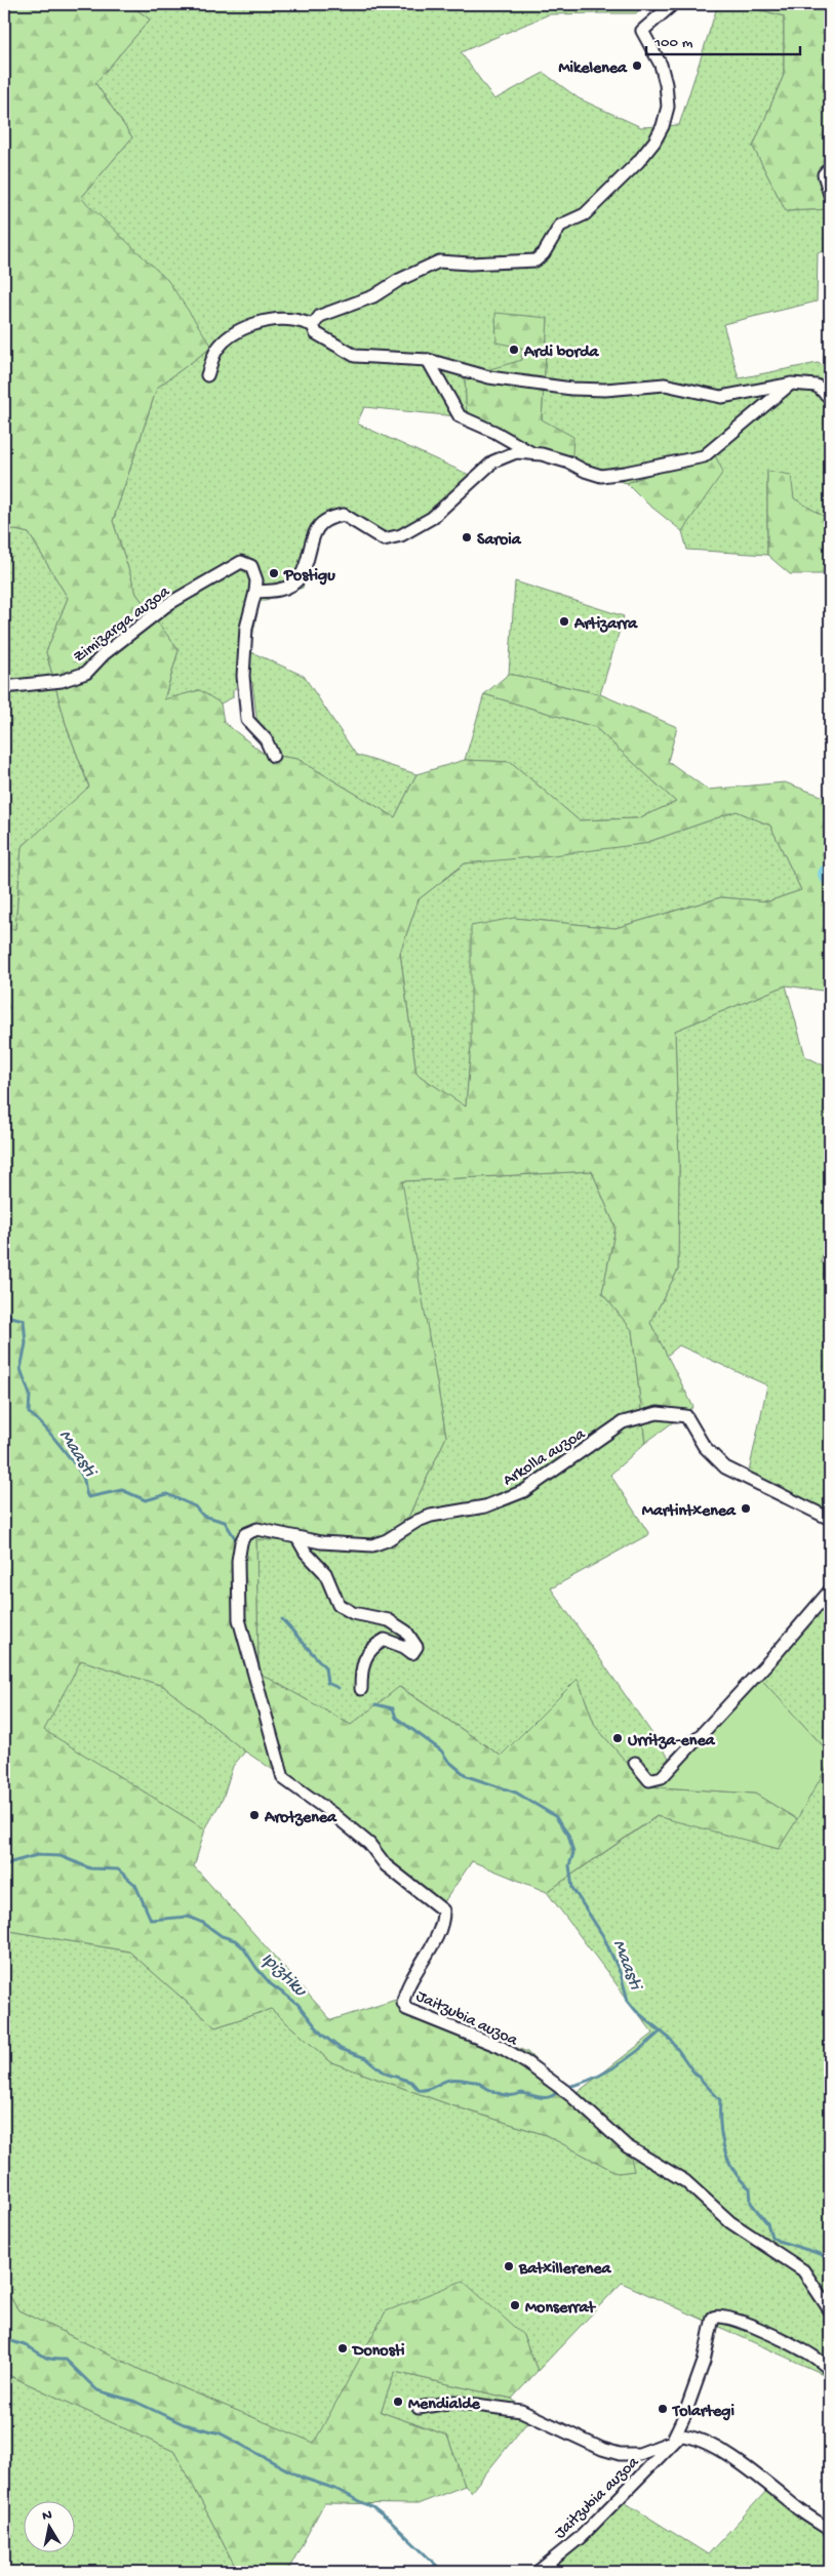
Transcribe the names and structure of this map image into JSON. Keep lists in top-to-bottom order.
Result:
{
  "streets": {
    "street": ["Zimizarga auzoa", "Arkolla auzoa", "Jaitzubia auzoa"]
  },
  "crossings": [
    ["Arkolla auzoa", "Jaitzubia auzoa"]
  ],
  "water": ["Maasti", "Ipiztiku"],
  "places": [
    "Mikelenea",
    "Ardi borda",
    "Saroia",
    "Postigu",
    "Artizarra",
    "Martintxenea",
    "Urritza-enea",
    "Arotzenea",
    "Batxillerenea",
    "Monserrat",
    "Donosti",
    "Mendialde",
    "Tolartegi"
  ],
  "scale_bar": "100 m",
  "north": "top"
}
